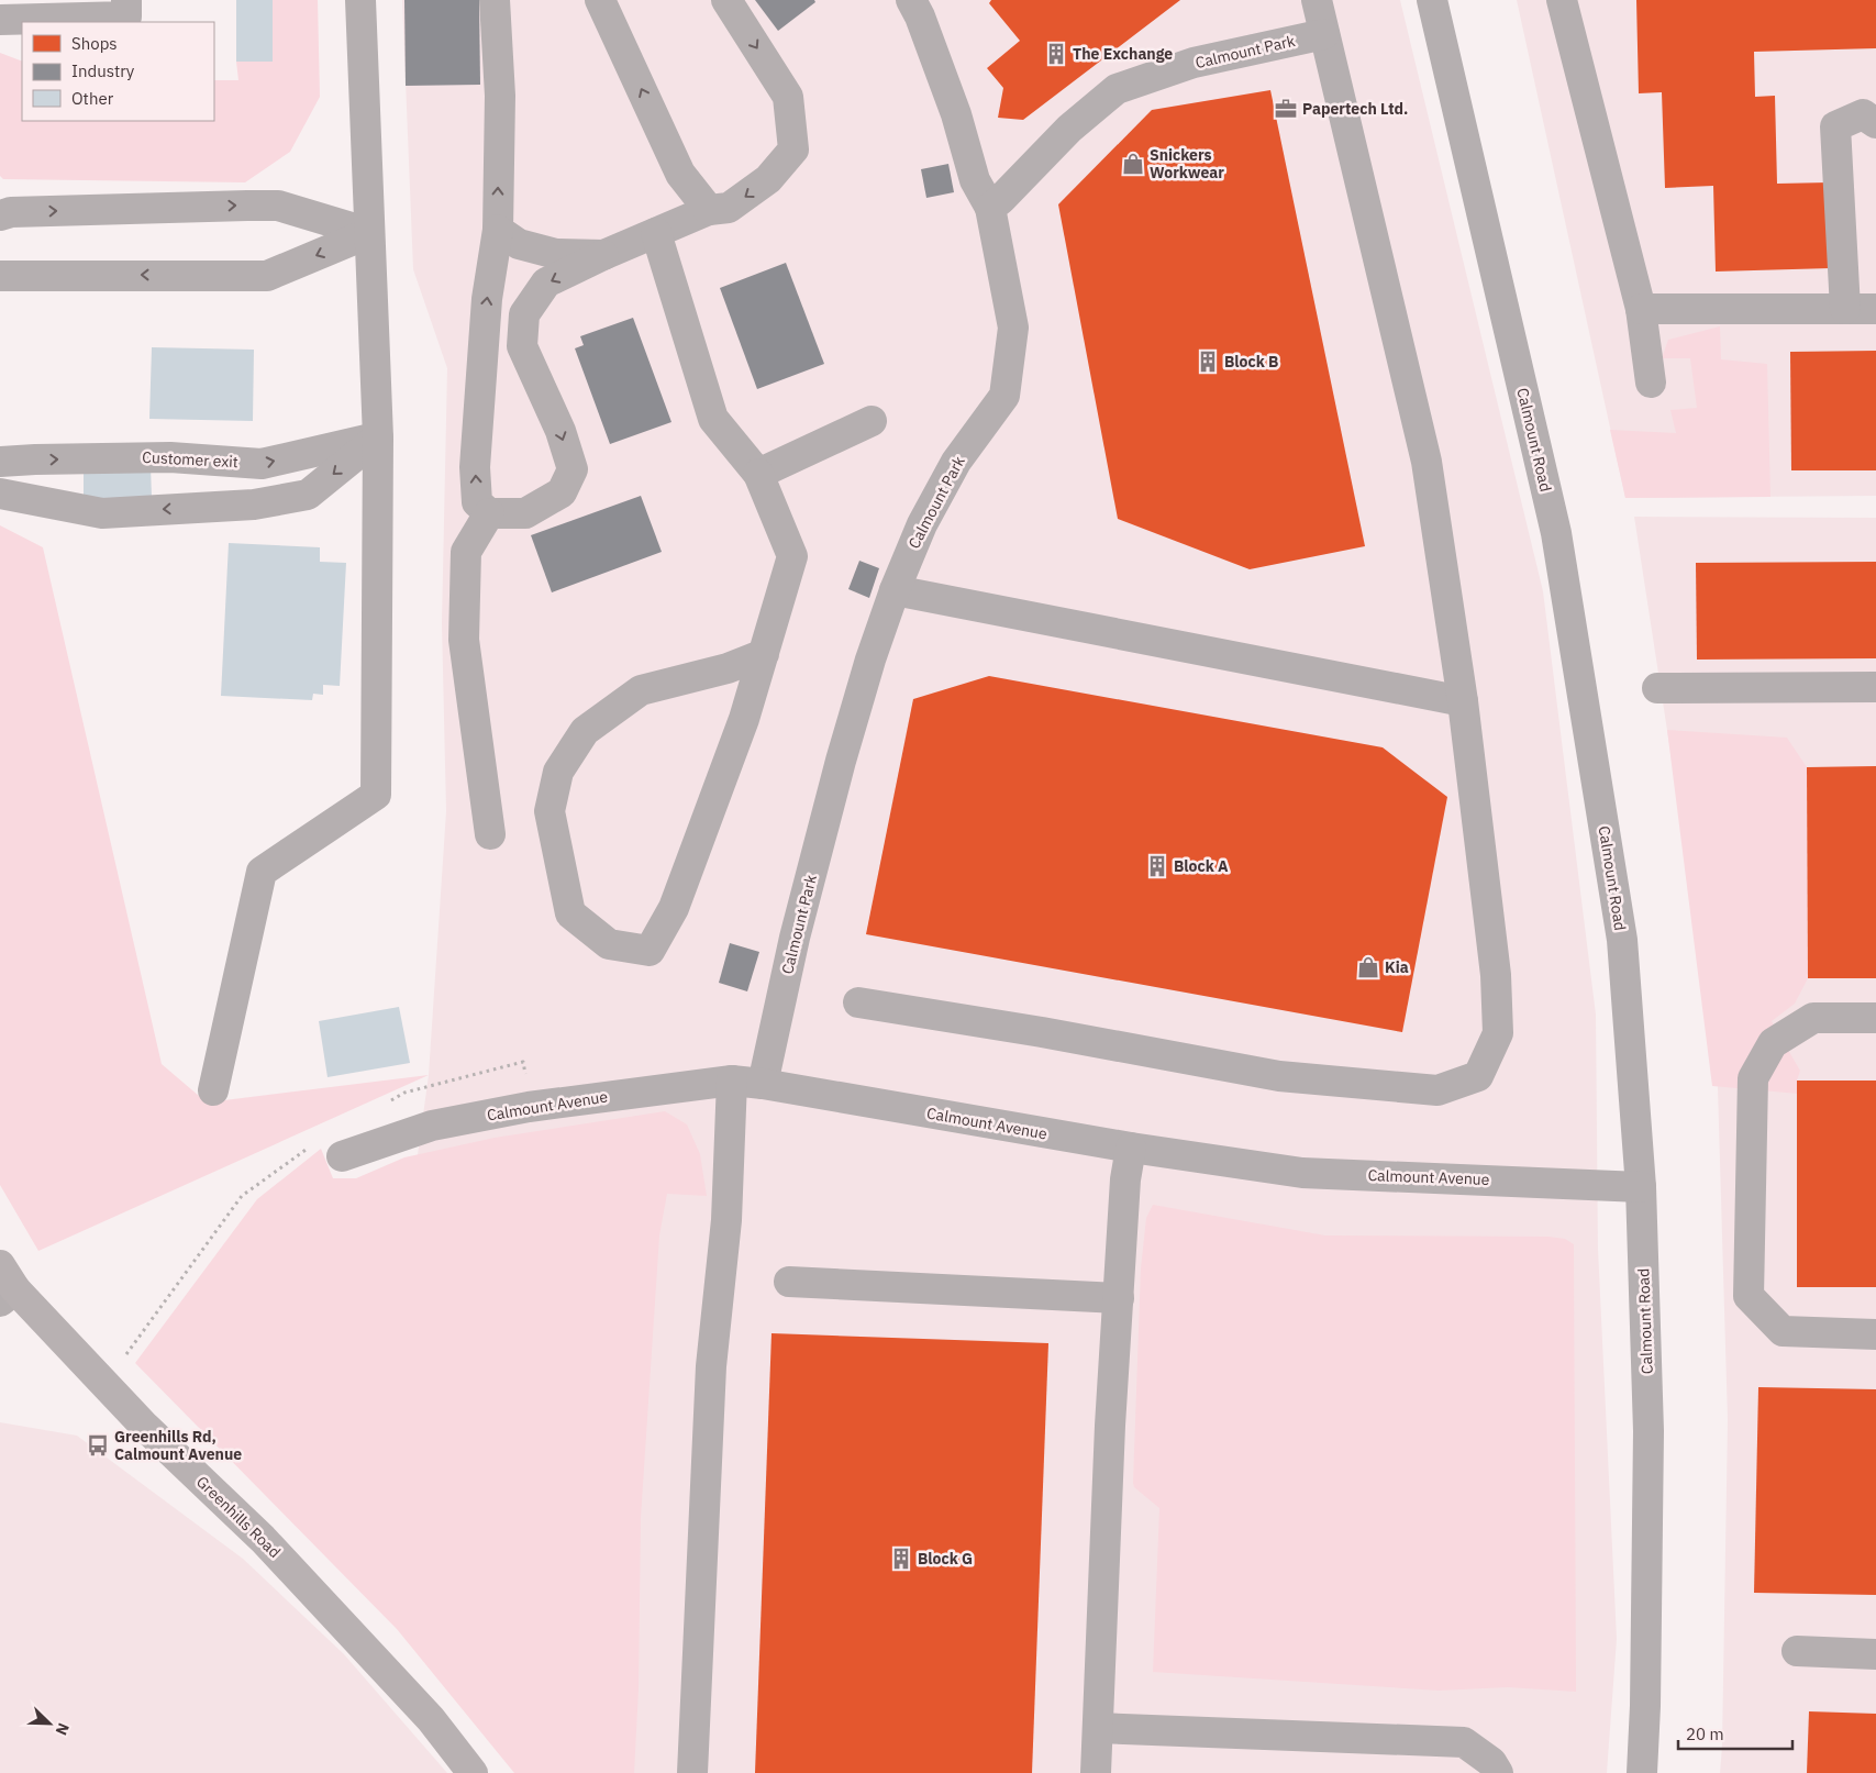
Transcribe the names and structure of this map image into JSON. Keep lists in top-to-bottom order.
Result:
{
  "streets": {
    "main road": ["Greenhills Road"],
    "street": [
      "Calmount Park",
      "Calmount Road",
      "Customer exit",
      "Calmount Avenue"
    ]
  },
  "crossings": [
    ["Calmount Park", "Calmount Avenue"],
    ["Calmount Road", "Calmount Avenue"]
  ],
  "places": {
    "building": [
      "The Exchange",
      "Block B",
      "Block A",
      "Block G"
    ],
    "office": ["Papertech Ltd."],
    "shop": ["Snickers Workwear", "Kia"],
    "bus stop": ["Greenhills Rd, Calmount Avenue"]
  },
  "legend": ["Shops", "Industry", "Other"],
  "scale_bar": "20 m",
  "north": "bottom right"
}
